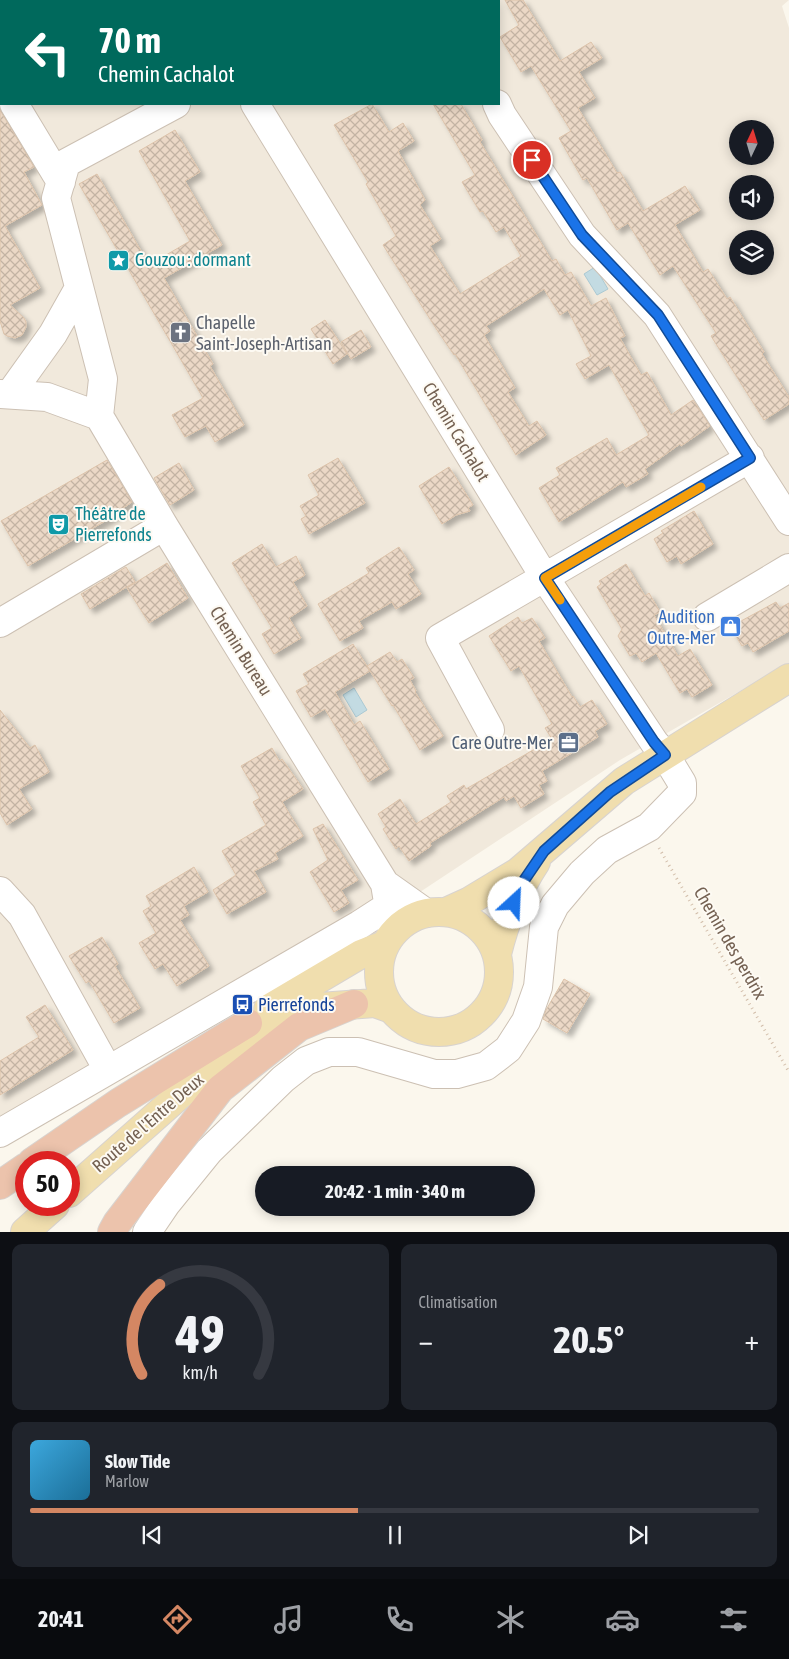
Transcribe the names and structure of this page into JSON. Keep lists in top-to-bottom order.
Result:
{
  "streets": {
    "main road": ["Route de l'Entre Deux"],
    "street": ["Chemin Cachalot", "Chemin Bureau"],
    "path": ["Chemin des perdrix"]
  },
  "crossings": [
    ["Chemin Cachalot", "Chemin des perdrix"],
    ["Chemin Bureau", "Route de l'Entre Deux"]
  ],
  "places": {
    "place": ["Gouzou : dormant"],
    "church": ["Chapelle Saint-Joseph-Artisan"],
    "theatre": ["Théâtre de Pierrefonds"],
    "shop": ["Audition Outre-Mer"],
    "office": ["Care Outre-Mer"],
    "bus stop": ["Pierrefonds"]
  },
  "north": "top",
  "page": {
    "turn": ["70 m", "Chemin Cachalot"],
    "limit": "50",
    "trip": "20:42 · 1 min · 340 m",
    "tile": "Climatisation",
    "heat": ["−", "20.5°", "+"],
    "song": ["Slow Tide", "Marlow"],
    "tabs": "20:41",
    "gauge": ["49", "km/h"]
  }
}
